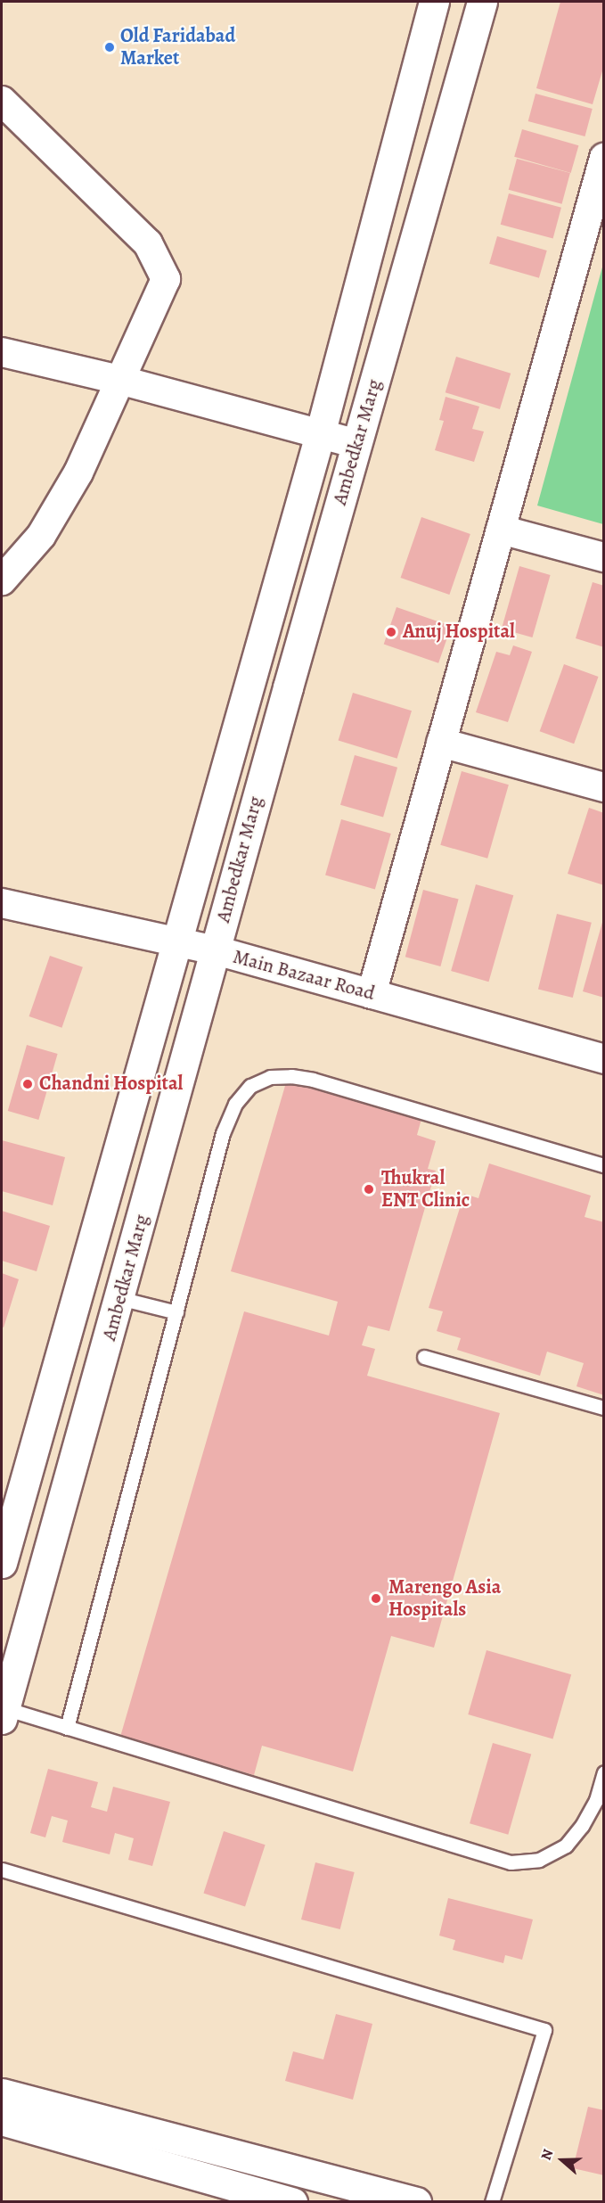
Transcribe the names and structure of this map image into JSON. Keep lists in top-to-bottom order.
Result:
{
  "streets": {
    "street": ["Ambedkar Marg", "Main Bazaar Road"]
  },
  "crossings": [
    ["Ambedkar Marg", "Main Bazaar Road"]
  ],
  "places": [
    "Old Faridabad Market",
    "Anuj Hospital",
    "Chandni Hospital",
    "Thukral ENT Clinic",
    "Marengo Asia Hospitals"
  ],
  "north": "left"
}
